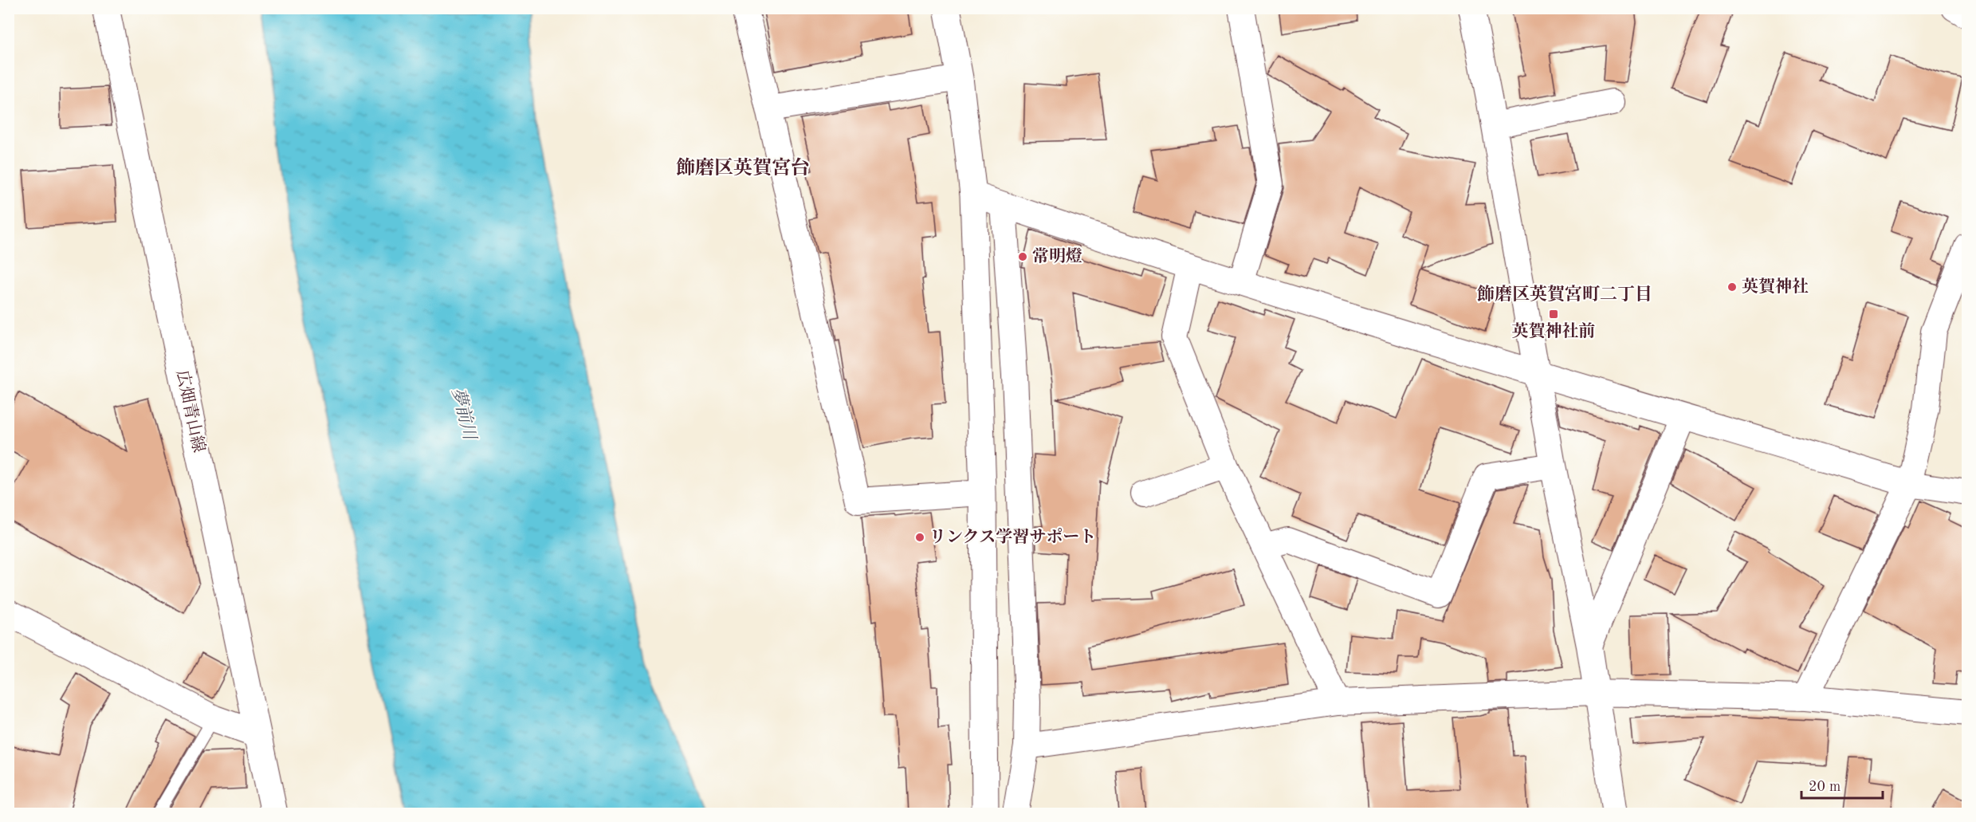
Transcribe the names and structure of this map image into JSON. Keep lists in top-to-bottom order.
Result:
{
  "streets": {
    "street": ["広畑青山線"]
  },
  "districts": ["飾磨区英賀宮台", "飾磨区英賀宮町二丁目"],
  "water": ["夢前川"],
  "places": {
    "other": ["常明燈", "英賀神社", "リンクス学習サポート"],
    "transit": ["英賀神社前"]
  },
  "scale_bar": "20 m"
}
